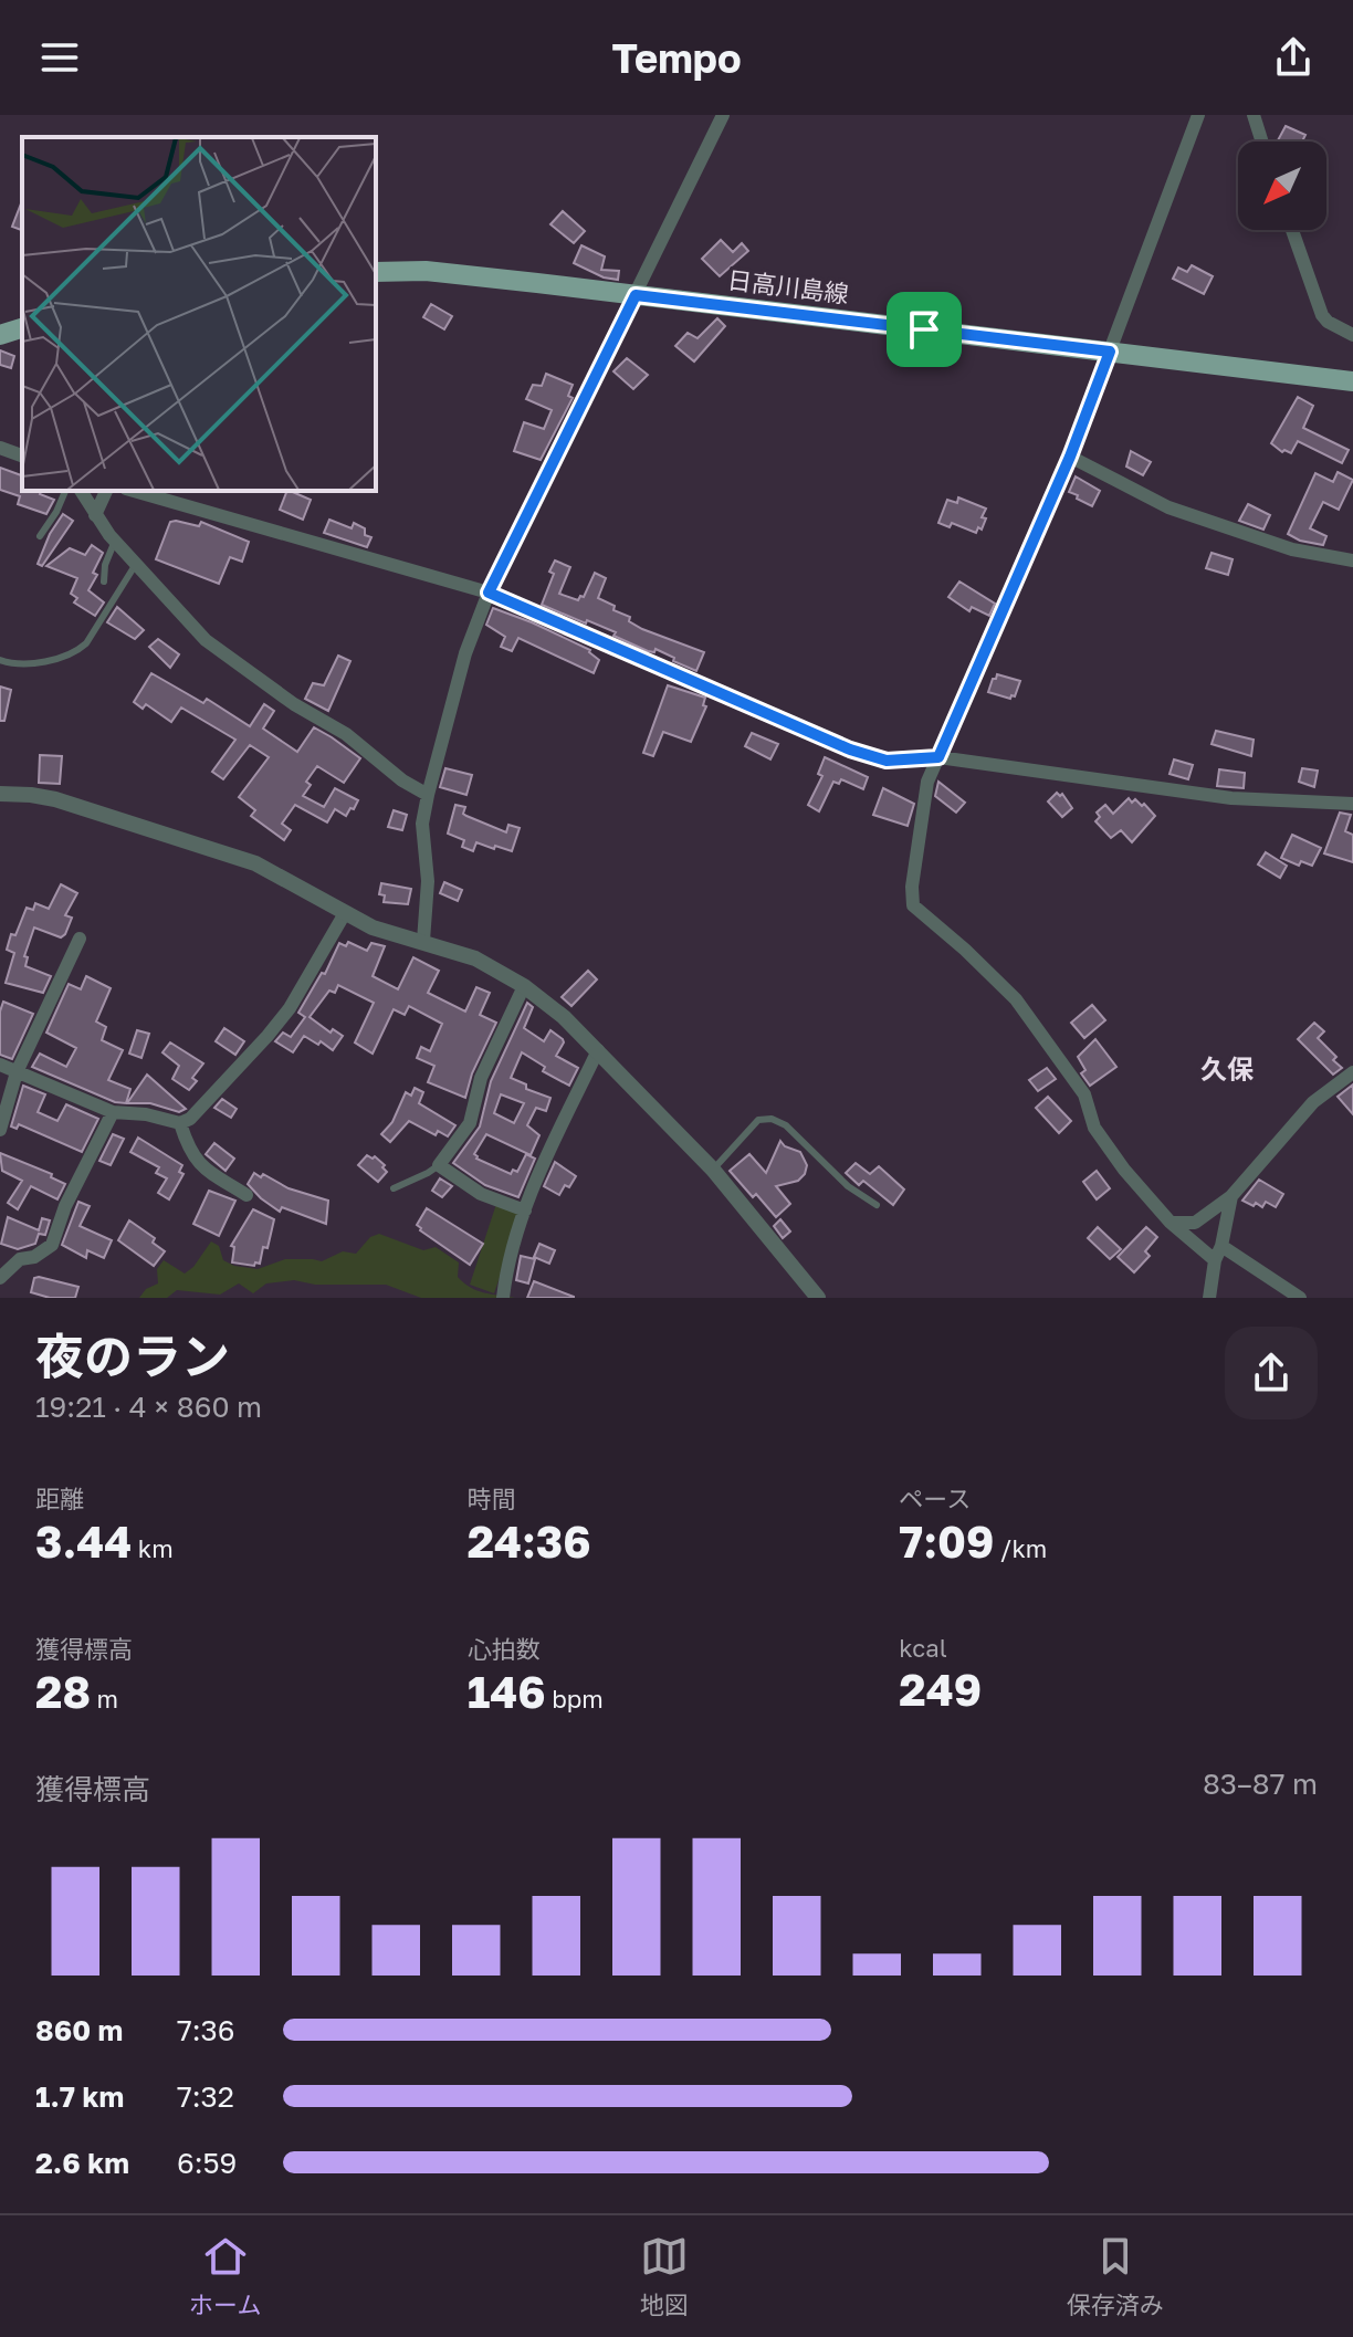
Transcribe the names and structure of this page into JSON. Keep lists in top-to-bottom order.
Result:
{
  "streets": {
    "main road": ["日高川島線"]
  },
  "districts": ["久保"],
  "north": "bottom left",
  "page": {
    "header": "Tempo",
    "heading": ["夜のラン", "19:21 · 4 × 860 m"],
    "stats": [
      ["距離", "3.44 km"],
      ["時間", "24:36"],
      ["ペース", "7:09 /km"],
      ["獲得標高", "28 m"],
      ["心拍数", "146 bpm"],
      ["kcal", "249"]
    ],
    "chart": ["獲得標高", "83–87 m"],
    "list": [
      {
        "name": "860 m",
        "note": "7:36"
      },
      {
        "name": "1.7 km",
        "note": "7:32"
      },
      {
        "name": "2.6 km",
        "note": "6:59"
      }
    ],
    "tabs": ["ホーム", "地図", "保存済み"]
  }
}
